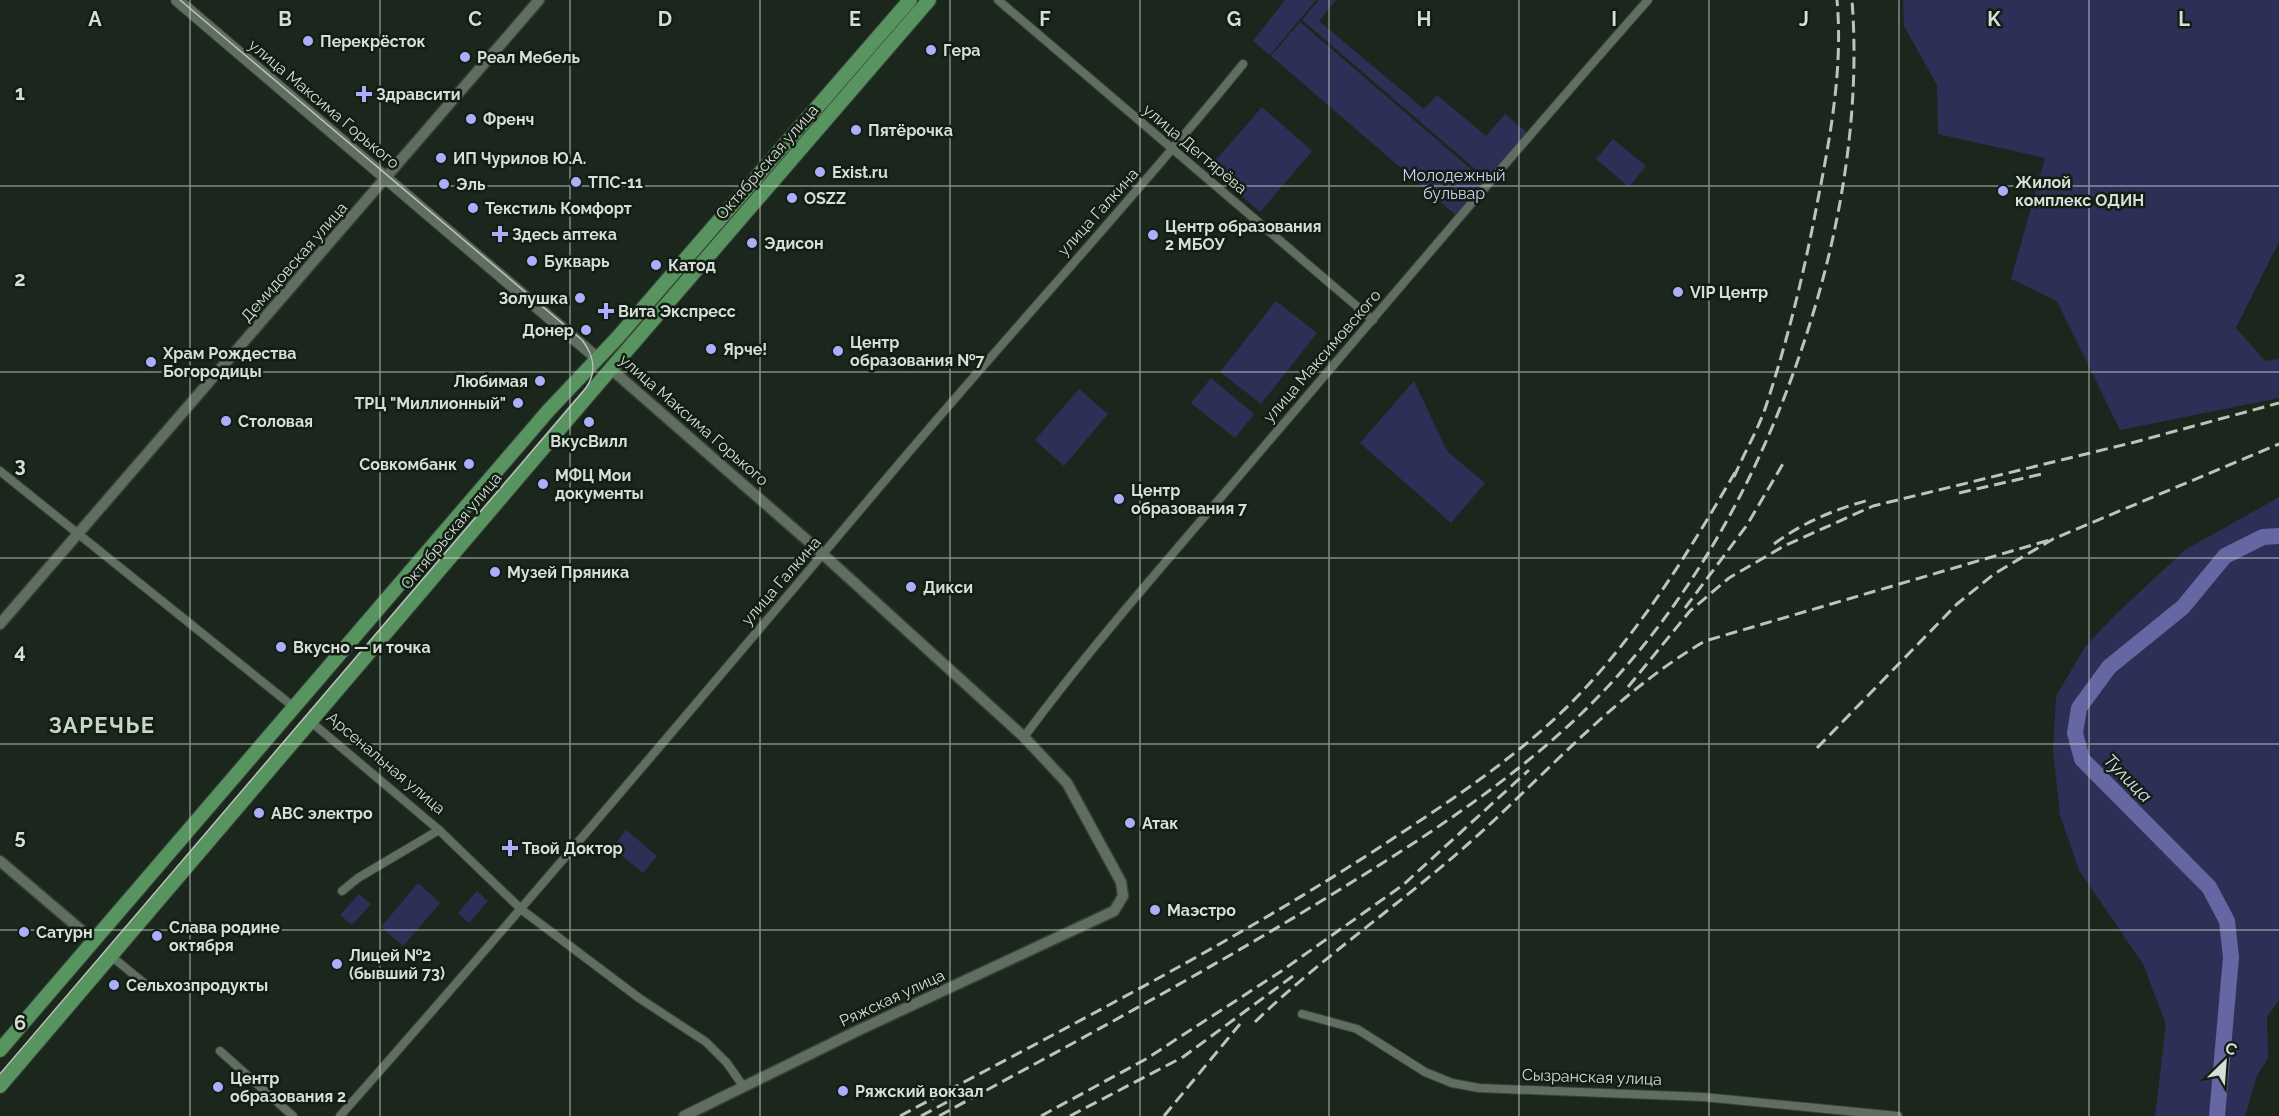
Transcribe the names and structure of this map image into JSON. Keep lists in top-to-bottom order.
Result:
{
  "streets": {
    "main road": ["улица Максима Горького", "Октябрьская улица", "Арсенальная улица"],
    "street": [
      "улица Дегтярёва",
      "улица Галкина",
      "Демидовская улица",
      "улица Максимовского",
      "Ряжская улица",
      "Сызранская улица"
    ]
  },
  "crossings": [
    ["улица Максима Горького", "Октябрьская улица"],
    ["улица Максима Горького", "улица Галкина"],
    ["улица Максима Горького", "Демидовская улица"],
    ["улица Максима Горького", "улица Максимовского"],
    ["улица Максима Горького", "Ряжская улица"],
    ["улица Дегтярёва", "улица Галкина"],
    ["улица Дегтярёва", "улица Максимовского"],
    ["Октябрьская улица", "Арсенальная улица"],
    ["улица Галкина", "Арсенальная улица"],
    ["Демидовская улица", "Арсенальная улица"],
    ["Арсенальная улица", "Ряжская улица"]
  ],
  "districts": ["ЗАРЕЧЬЕ"],
  "water": ["Тулица"],
  "parks": ["Молодежный бульвар"],
  "places": {
    "other": [
      "Перекрёсток",
      "Гера",
      "Реал Мебель",
      "Френч",
      "Пятёрочка",
      "ИП Чурилов Ю.А.",
      "Exist.ru",
      "ТПС-11",
      "Эль",
      "Жилой комплекс ОДИН",
      "OSZZ",
      "Текстиль Комфорт",
      "Центр образования 2 МБОУ",
      "Эдисон",
      "Букварь",
      "Катод",
      "VIP Центр",
      "Золушка",
      "Донер",
      "Ярче!",
      "Центр образования №7",
      "Храм Рождества Богородицы",
      "Любимая",
      "ТРЦ \"Миллионный\"",
      "Столовая",
      "ВкусВилл",
      "Совкомбанк",
      "МФЦ Мои документы",
      "Центр образования 7",
      "Музей Пряника",
      "Дикси",
      "Вкусно — и точка",
      "АВС электро",
      "Атак",
      "Маэстро",
      "Сатурн",
      "Слава родине октября",
      "Лицей №2 (бывший 73)",
      "Сельхозпродукты",
      "Центр образования 2",
      "Ряжский вокзал"
    ],
    "health": [
      "Здравсити",
      "Здесь аптека",
      "Вита Экспресс",
      "Твой Доктор"
    ]
  },
  "north": "top right",
  "grid": {
    "columns": [
      "A",
      "B",
      "C",
      "D",
      "E",
      "F",
      "G",
      "H",
      "I",
      "J",
      "K",
      "L"
    ],
    "rows": [
      "1",
      "2",
      "3",
      "4",
      "5",
      "6"
    ]
  }
}
